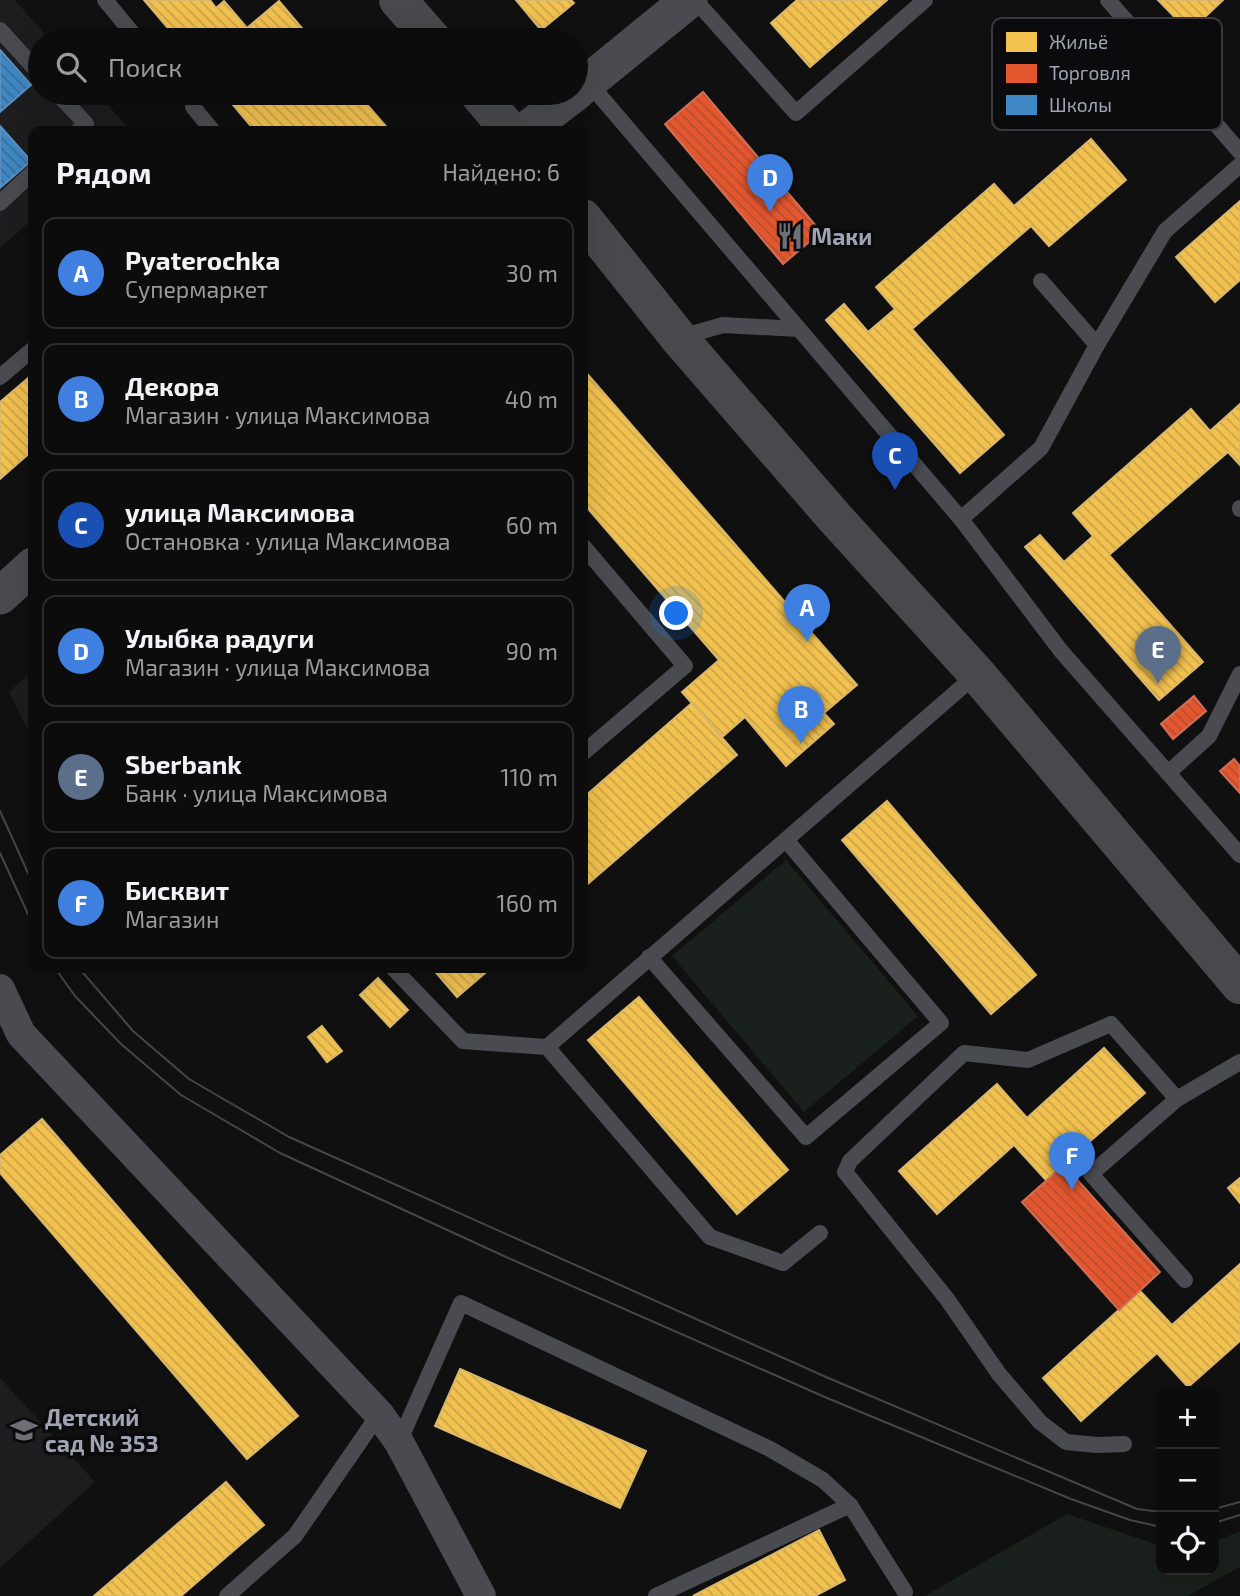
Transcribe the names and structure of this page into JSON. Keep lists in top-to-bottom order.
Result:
{
  "places": {
    "restaurant": ["Маки"],
    "school or university": ["Детский сад № 353"]
  },
  "legend": ["Жильё", "Торговля", "Школы"],
  "page": {
    "search": "Поиск",
    "heading": ["Рядом", "Найдено: 6"],
    "pins": [
      "D",
      "C",
      "A",
      "E",
      "B",
      "F"
    ],
    "list": [
      {
        "mark": "A",
        "name": "Pyaterochka",
        "note": "Супермаркет",
        "value": "30 m"
      },
      {
        "mark": "B",
        "name": "Декора",
        "note": "Магазин · улица Максимова",
        "value": "40 m"
      },
      {
        "mark": "C",
        "name": "улица Максимова",
        "note": "Остановка · улица Максимова",
        "value": "60 m"
      },
      {
        "mark": "D",
        "name": "Улыбка радуги",
        "note": "Магазин · улица Максимова",
        "value": "90 m"
      },
      {
        "mark": "E",
        "name": "Sberbank",
        "note": "Банк · улица Максимова",
        "value": "110 m"
      },
      {
        "mark": "F",
        "name": "Бисквит",
        "note": "Магазин",
        "value": "160 m"
      }
    ],
    "map_buttons": ["+", "−"]
  }
}
